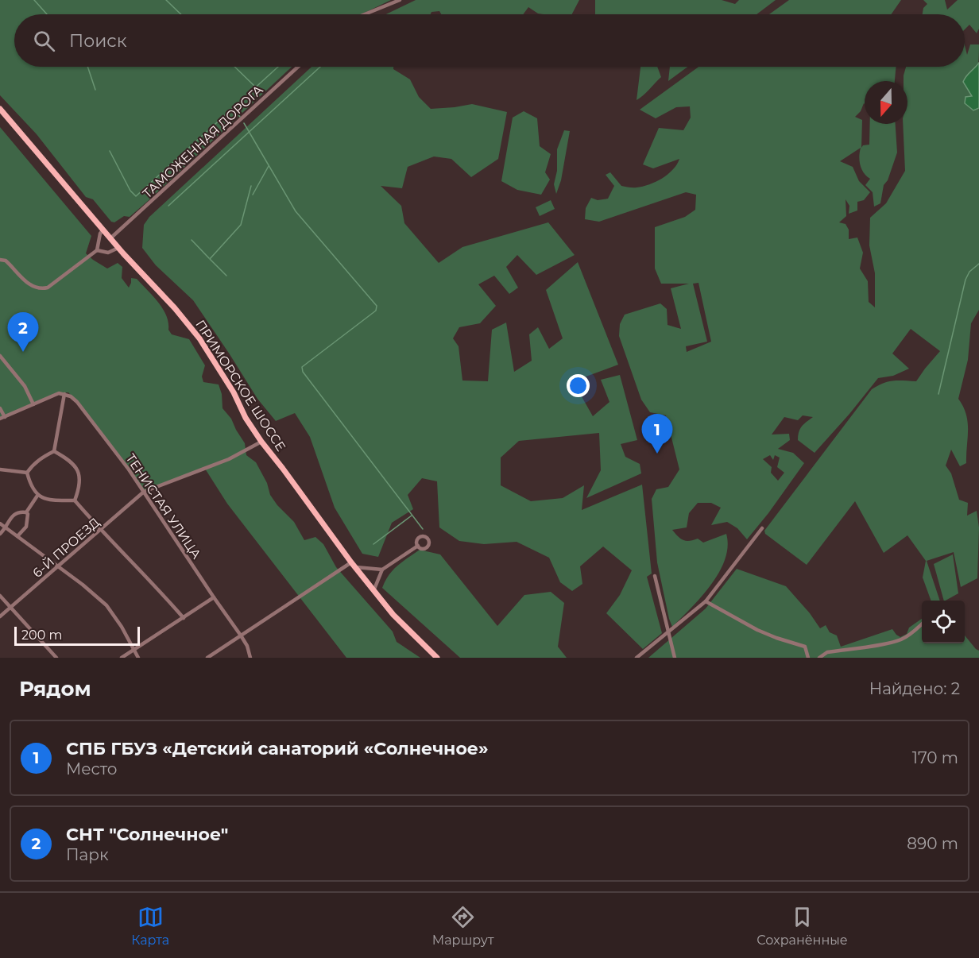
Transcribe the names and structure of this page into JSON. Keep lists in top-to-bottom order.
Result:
{
  "streets": {
    "main road": ["ПРИМОРСКОЕ ШОССЕ"],
    "street": ["ТАМОЖЕННАЯ ДОРОГА", "ТЕНИСТАЯ УЛИЦА", "6-Й ПРОЕЗД"]
  },
  "crossings": [
    ["ТАМОЖЕННАЯ ДОРОГА", "ПРИМОРСКОЕ ШОССЕ"],
    ["ТЕНИСТАЯ УЛИЦА", "6-Й ПРОЕЗД"]
  ],
  "scale_bar": "200 m",
  "north": "bottom",
  "page": {
    "search": "Поиск",
    "pins": ["2", "1"],
    "scale": "200 m",
    "heading": ["Рядом", "Найдено: 2"],
    "list": [
      {
        "mark": "1",
        "name": "СПБ ГБУЗ «Детский санаторий «Солнечное»",
        "note": "Место",
        "value": "170 m"
      },
      {
        "mark": "2",
        "name": "СНТ \"Солнечное\"",
        "note": "Парк",
        "value": "890 m"
      }
    ],
    "nav": ["Карта", "Маршрут", "Сохранённые"]
  }
}
